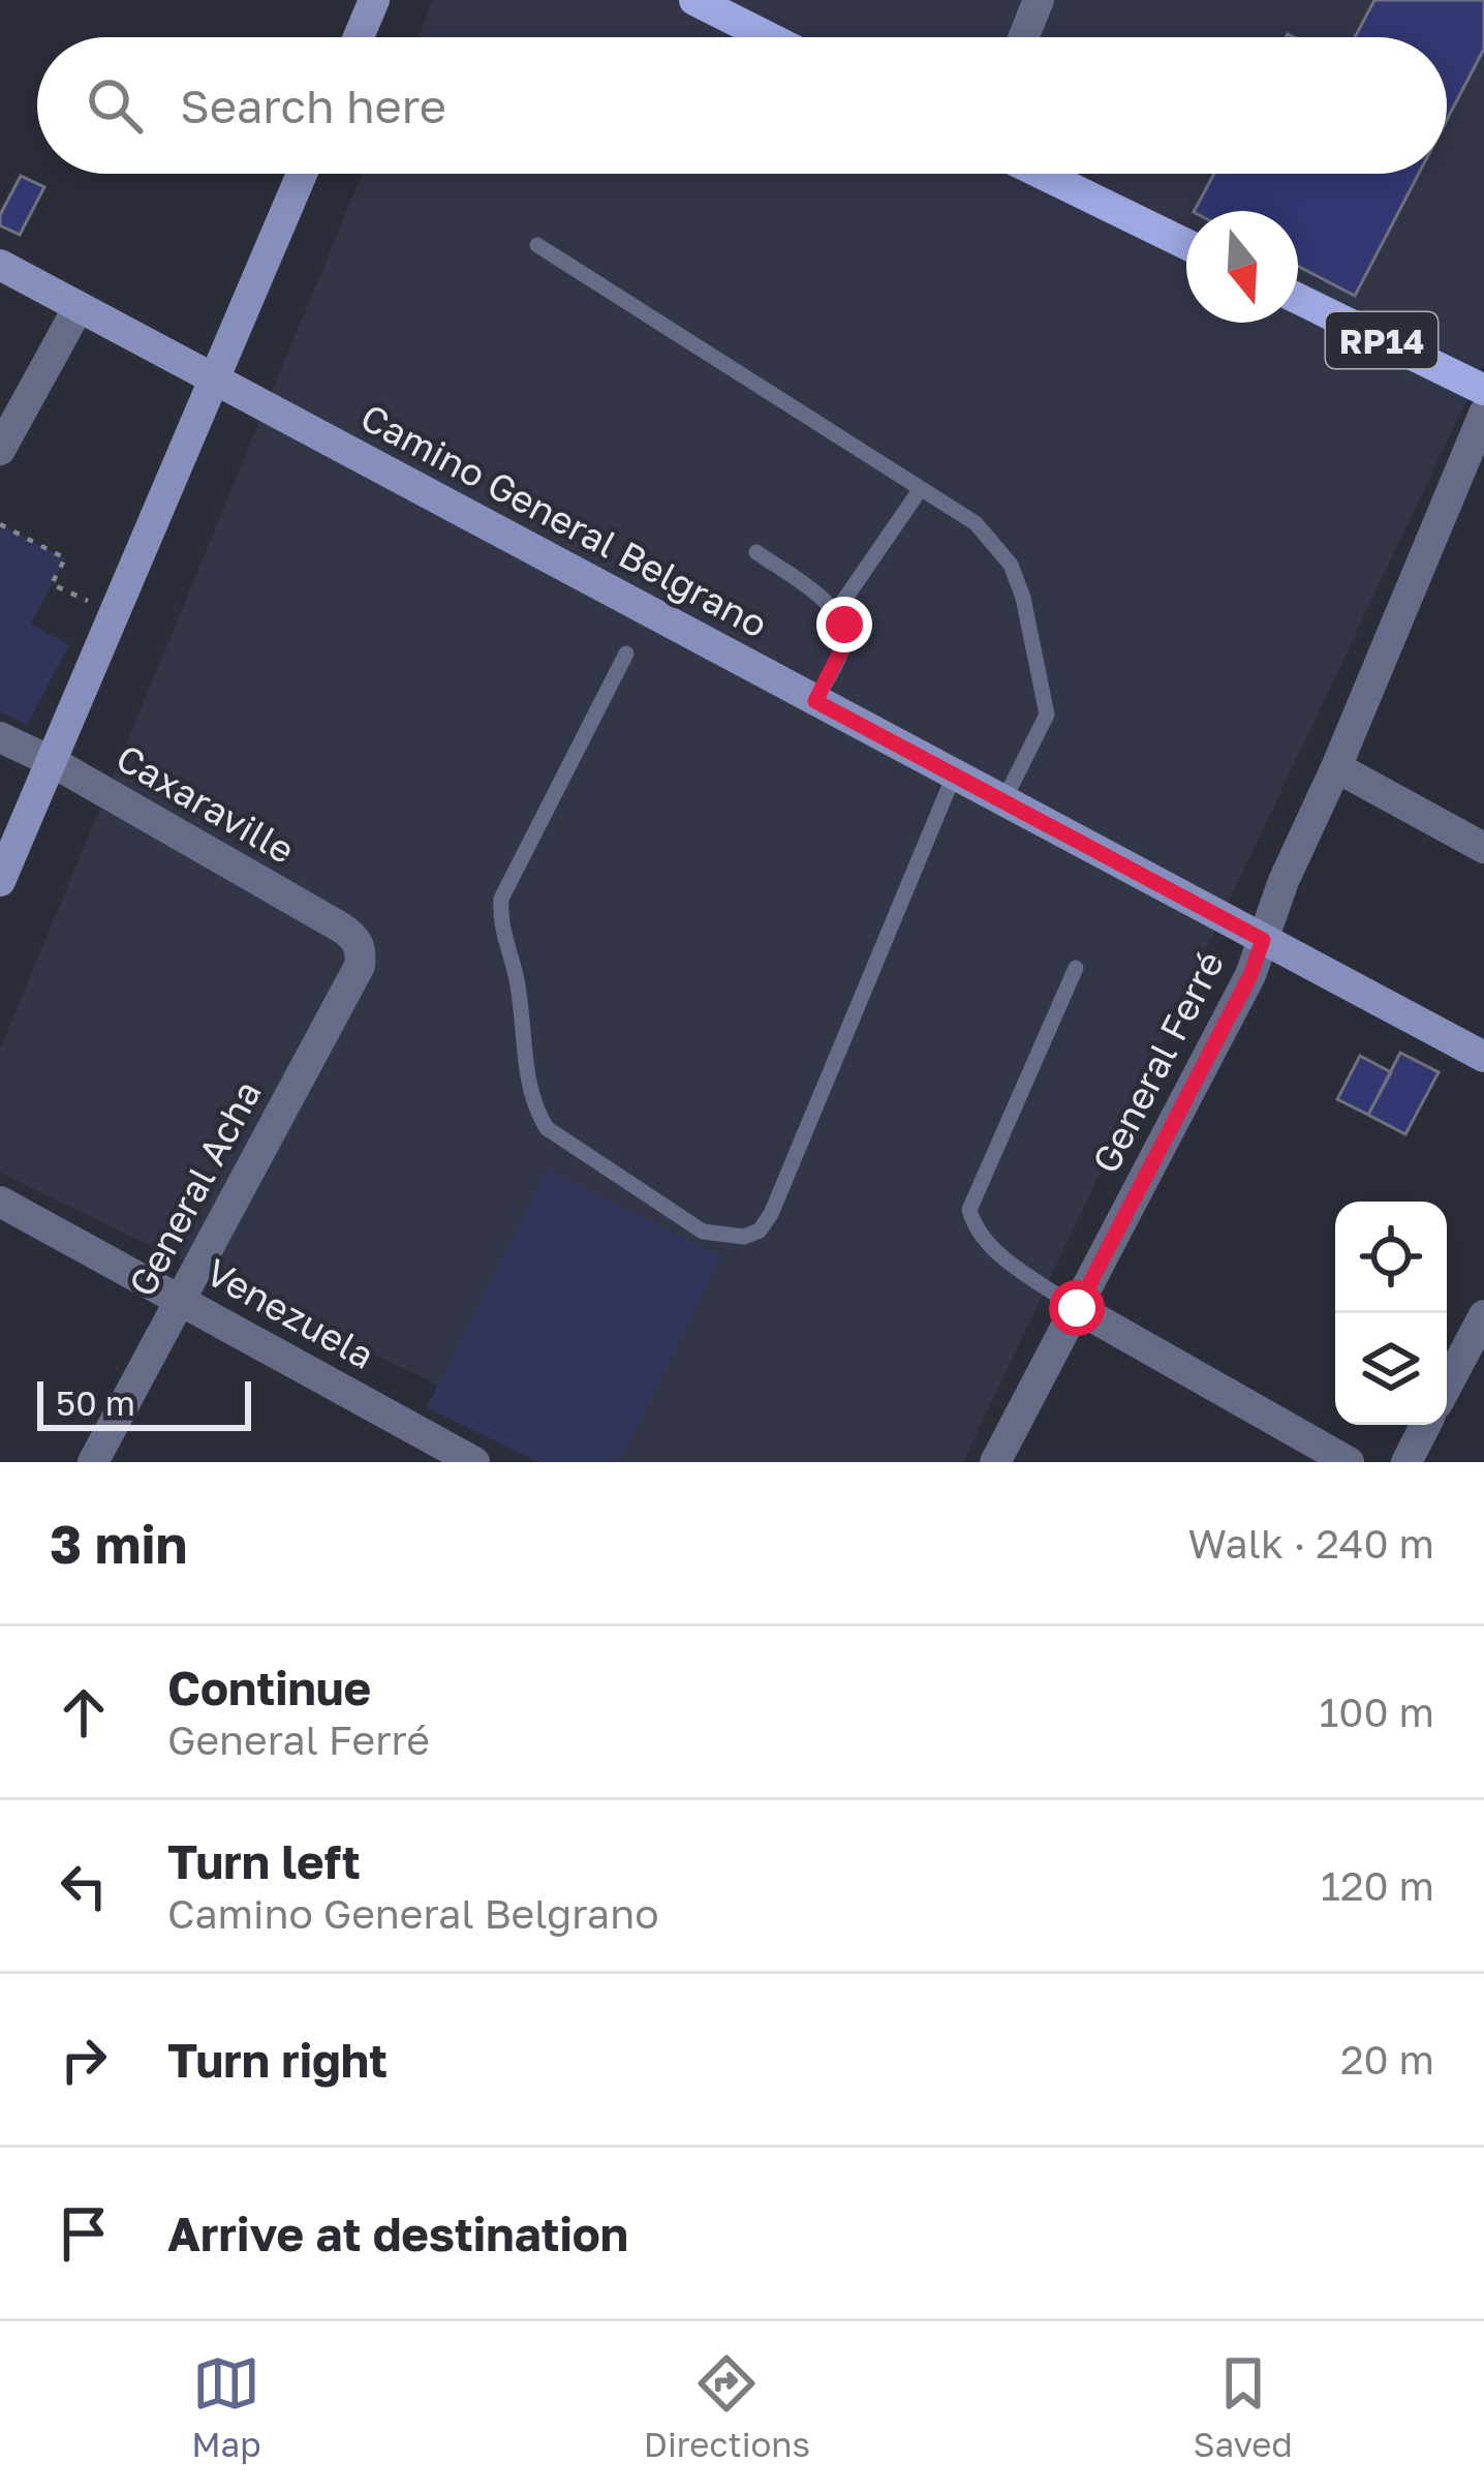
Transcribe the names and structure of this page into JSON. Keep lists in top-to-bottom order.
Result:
{
  "streets": {
    "main road": ["RP14"],
    "street": [
      "Camino General Belgrano",
      "Caxaraville",
      "General Ferré",
      "General Acha",
      "Venezuela"
    ]
  },
  "crossings": [
    ["Camino General Belgrano", "General Ferré"],
    ["Caxaraville", "General Acha"],
    ["General Acha", "Venezuela"]
  ],
  "scale_bar": "50 m",
  "north": "bottom",
  "page": {
    "search": "Search here",
    "scale": "50 m",
    "heading": ["3 min", "Walk · 240 m"],
    "list": [
      ["Continue", "General Ferré", "100 m"],
      ["Turn left", "Camino General Belgrano", "120 m"],
      ["Turn right", "20 m"],
      "Arrive at destination"
    ],
    "nav": ["Map", "Directions", "Saved"]
  }
}
